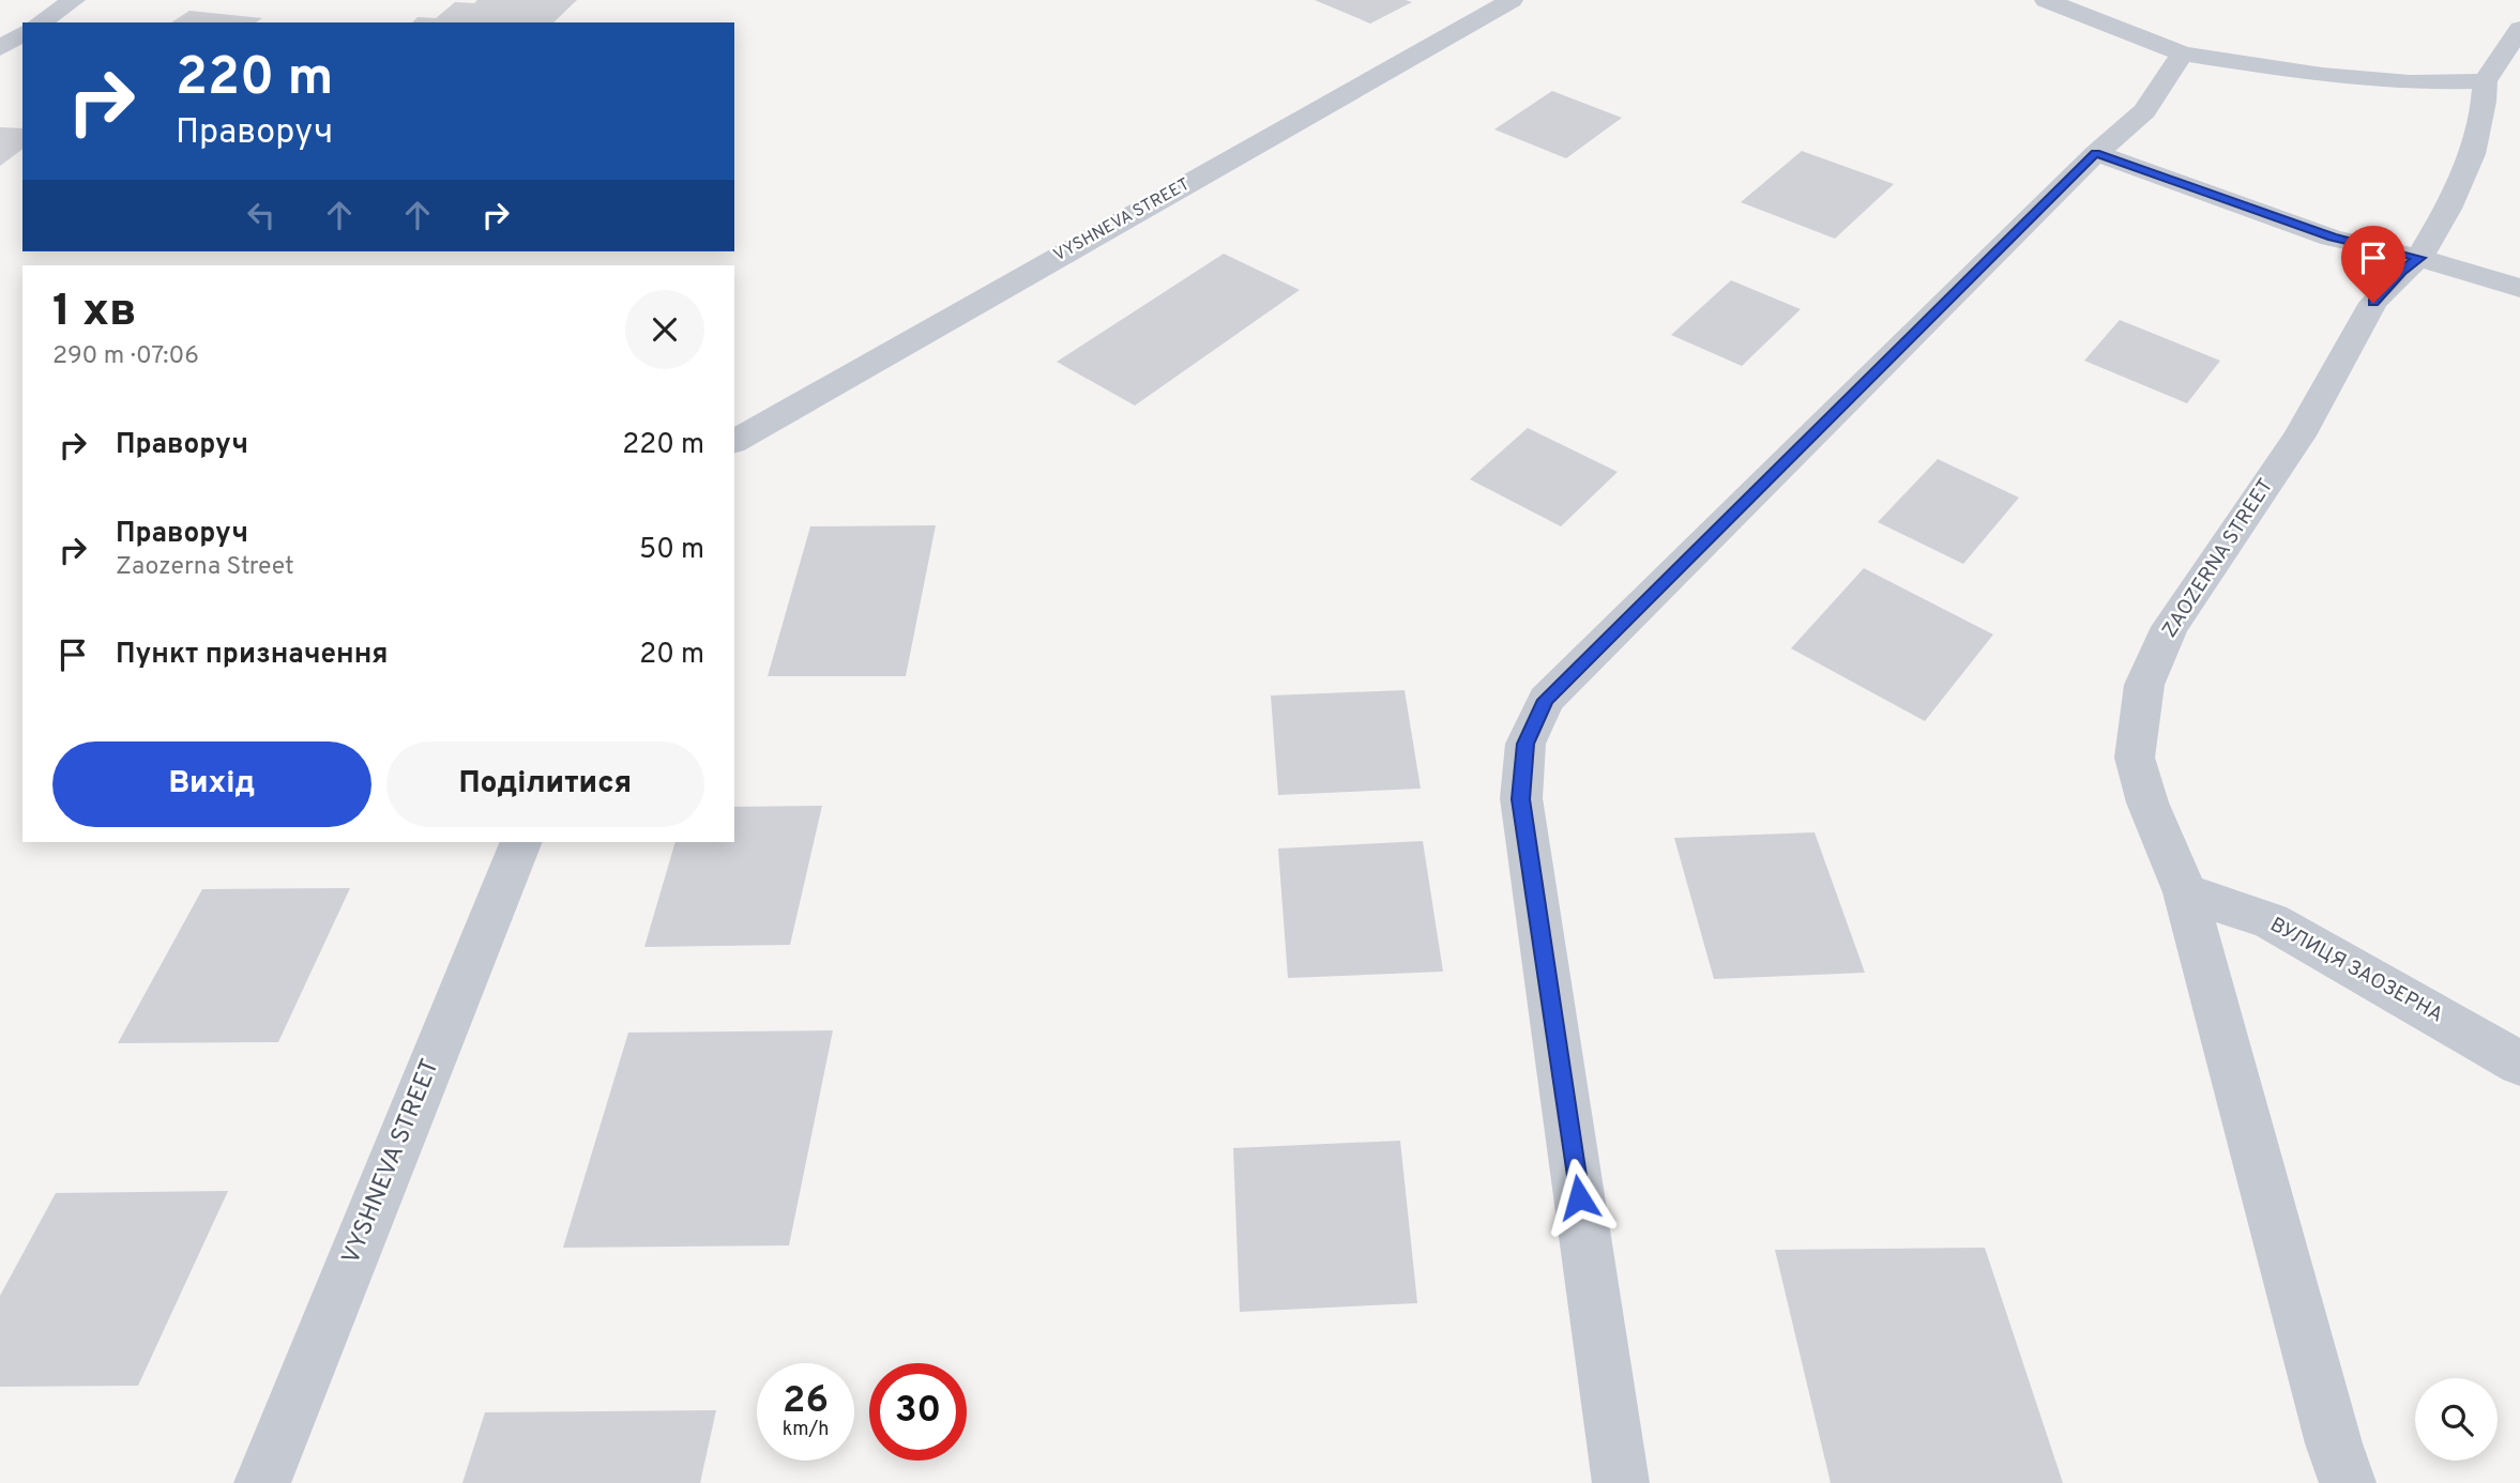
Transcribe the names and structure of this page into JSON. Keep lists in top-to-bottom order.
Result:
{
  "streets": {
    "street": ["VYSHNEVA STREET", "ZAOZERNA STREET", "ВУЛИЦЯ ЗАОЗЕРНА"]
  },
  "crossings": [
    ["ZAOZERNA STREET", "ВУЛИЦЯ ЗАОЗЕРНА"]
  ],
  "page": {
    "turn": ["220 m", "Праворуч"],
    "heading": ["1 хв", "290 m · 07:06"],
    "list": [
      {
        "name": "Праворуч",
        "value": "220 m"
      },
      {
        "name": "Праворуч",
        "note": "Zaozerna Street",
        "value": "50 m"
      },
      {
        "name": "Пункт призначення",
        "value": "20 m"
      }
    ],
    "buttons": ["Вихід", "Поділитися"],
    "speed": "26 km/h",
    "limit": "30"
  }
}
